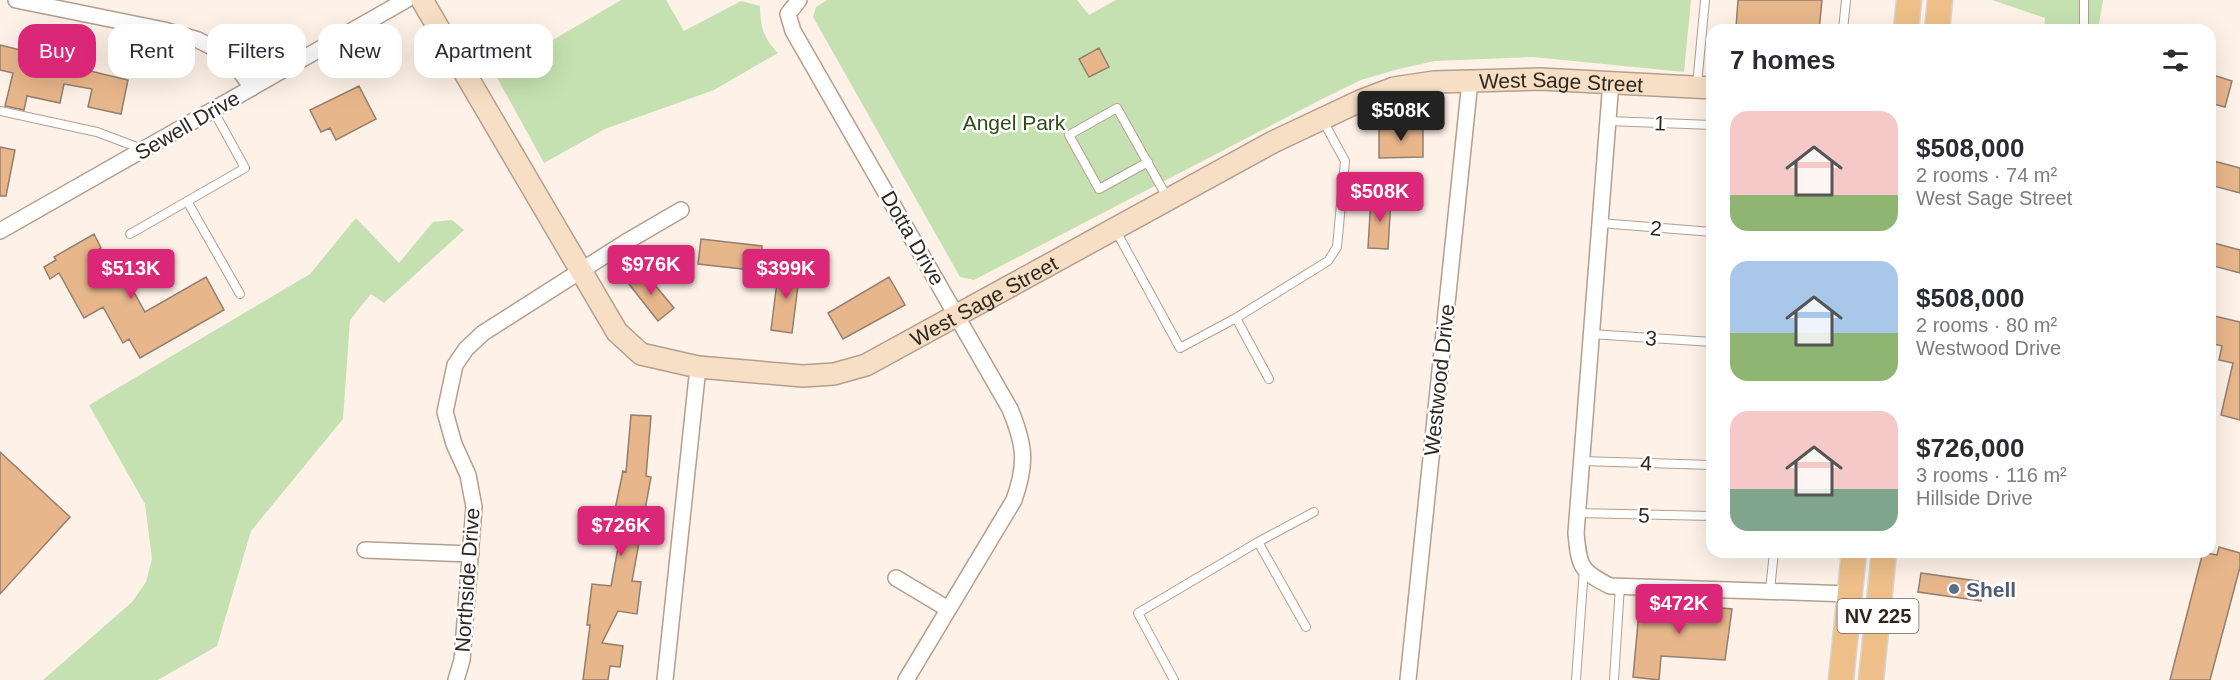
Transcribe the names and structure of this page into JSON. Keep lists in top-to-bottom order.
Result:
{
  "streets": {
    "main road": ["NV 225"],
    "street": [
      "West Sage Street",
      "Sewell Drive",
      "Dotta Drive",
      "Westwood Drive",
      "Northside Drive"
    ],
    "lane": [
      "1",
      "2",
      "3",
      "4",
      "5"
    ]
  },
  "crossings": [
    ["West Sage Street", "Dotta Drive"],
    ["West Sage Street", "Westwood Drive"],
    ["West Sage Street", "Northside Drive"]
  ],
  "parks": ["Angel Park"],
  "places": ["Shell"],
  "page": {
    "chip": [
      "Buy",
      "Rent",
      "Filters",
      "New",
      "Apartment"
    ],
    "heading": "7 homes",
    "price": [
      "$508K",
      "$508K",
      "$976K",
      "$513K",
      "$399K",
      "$726K",
      "$472K"
    ],
    "list": [
      {
        "name": "$508,000",
        "note": "2 rooms · 74 m² · West Sage Street"
      },
      {
        "name": "$508,000",
        "note": "2 rooms · 80 m² · Westwood Drive"
      },
      {
        "name": "$726,000",
        "note": "3 rooms · 116 m² · Hillside Drive"
      }
    ]
  }
}
